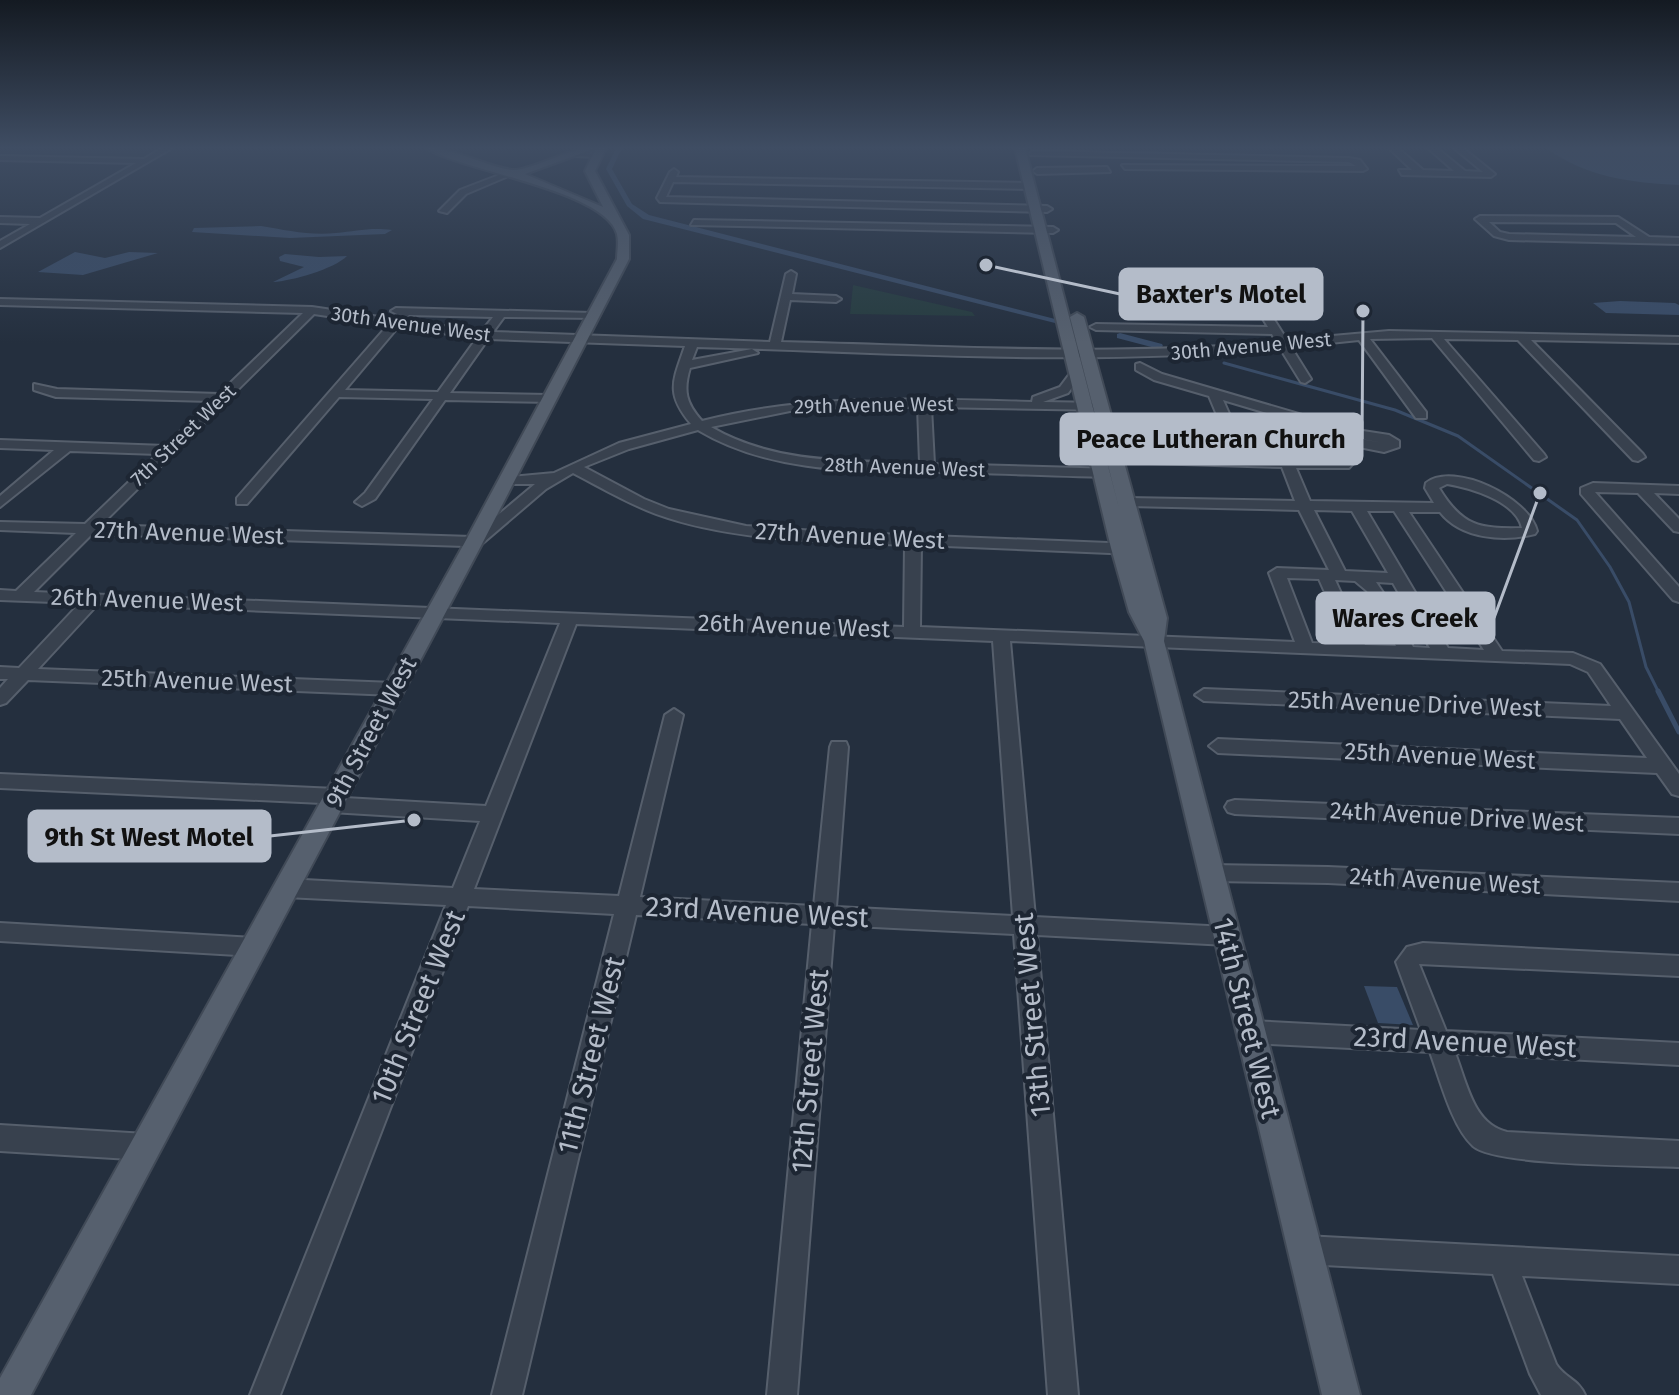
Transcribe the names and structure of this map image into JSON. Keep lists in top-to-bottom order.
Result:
{
  "streets": {
    "main road": ["9th Street West", "14th Street West"],
    "street": [
      "30th Avenue West",
      "29th Avenue West",
      "7th Street West",
      "28th Avenue West",
      "27th Avenue West",
      "26th Avenue West",
      "25th Avenue West",
      "25th Avenue Drive West",
      "24th Avenue Drive West",
      "24th Avenue West",
      "23rd Avenue West",
      "10th Street West",
      "13th Street West",
      "11th Street West",
      "12th Street West"
    ]
  },
  "crossings": [
    ["30th Avenue West", "7th Street West"],
    ["30th Avenue West", "9th Street West"],
    ["30th Avenue West", "14th Street West"],
    ["29th Avenue West", "28th Avenue West"],
    ["29th Avenue West", "27th Avenue West"],
    ["29th Avenue West", "9th Street West"],
    ["29th Avenue West", "14th Street West"],
    ["7th Street West", "27th Avenue West"],
    ["7th Street West", "26th Avenue West"],
    ["28th Avenue West", "14th Street West"],
    ["27th Avenue West", "9th Street West"],
    ["27th Avenue West", "14th Street West"],
    ["26th Avenue West", "25th Avenue Drive West"],
    ["26th Avenue West", "9th Street West"],
    ["26th Avenue West", "10th Street West"],
    ["26th Avenue West", "13th Street West"],
    ["26th Avenue West", "14th Street West"],
    ["25th Avenue West", "9th Street West"],
    ["9th Street West", "23rd Avenue West"],
    ["24th Avenue West", "14th Street West"],
    ["23rd Avenue West", "10th Street West"],
    ["23rd Avenue West", "13th Street West"],
    ["23rd Avenue West", "14th Street West"],
    ["23rd Avenue West", "11th Street West"],
    ["23rd Avenue West", "12th Street West"]
  ],
  "places": [
    "Baxter's Motel",
    "Peace Lutheran Church",
    "Wares Creek",
    "9th St West Motel"
  ]
}
